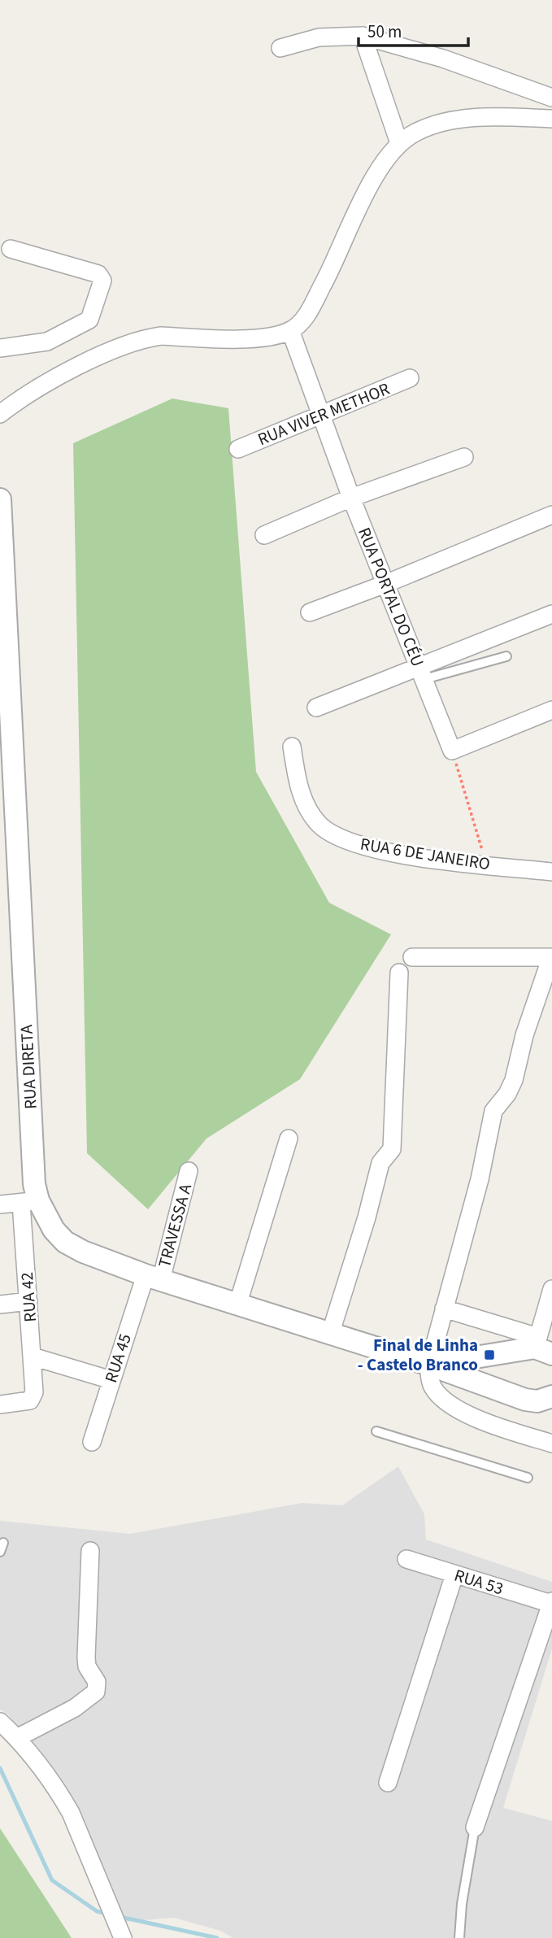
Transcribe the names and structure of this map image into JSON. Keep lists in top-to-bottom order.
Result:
{
  "streets": {
    "street": [
      "RUA VIVER METHOR",
      "RUA PORTAL DO CÉU",
      "RUA 6 DE JANEIRO",
      "RUA DIRETA",
      "TRAVESSA A",
      "RUA 42",
      "RUA 45",
      "RUA 53"
    ]
  },
  "crossings": [
    ["RUA VIVER METHOR", "RUA PORTAL DO CÉU"],
    ["RUA DIRETA", "TRAVESSA A"],
    ["RUA DIRETA", "RUA 42"],
    ["RUA DIRETA", "RUA 45"],
    ["TRAVESSA A", "RUA 45"]
  ],
  "places": {
    "transit": ["Final de Linha - Castelo Branco"]
  },
  "scale_bar": "50 m"
}
